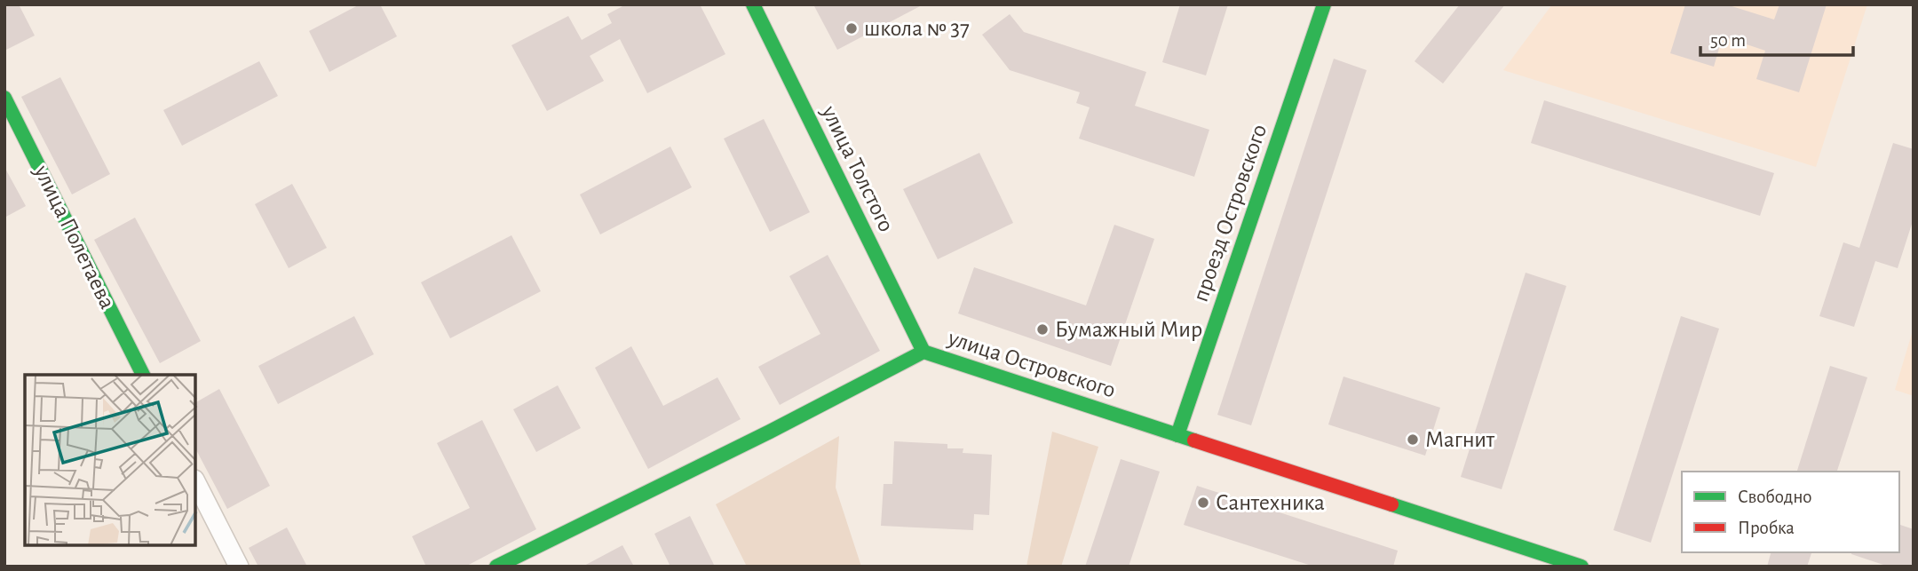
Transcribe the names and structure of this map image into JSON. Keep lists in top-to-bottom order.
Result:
{
  "streets": {
    "street": [
      "улица Толстого",
      "проезд Островского",
      "улица Полетаева",
      "улица Островского"
    ]
  },
  "crossings": [
    ["улица Толстого", "улица Островского"],
    ["проезд Островского", "улица Островского"]
  ],
  "places": [
    "школа № 37",
    "Бумажный Мир",
    "Магнит",
    "Сантехника"
  ],
  "legend": ["Свободно", "Пробка"],
  "scale_bar": "50 m"
}
